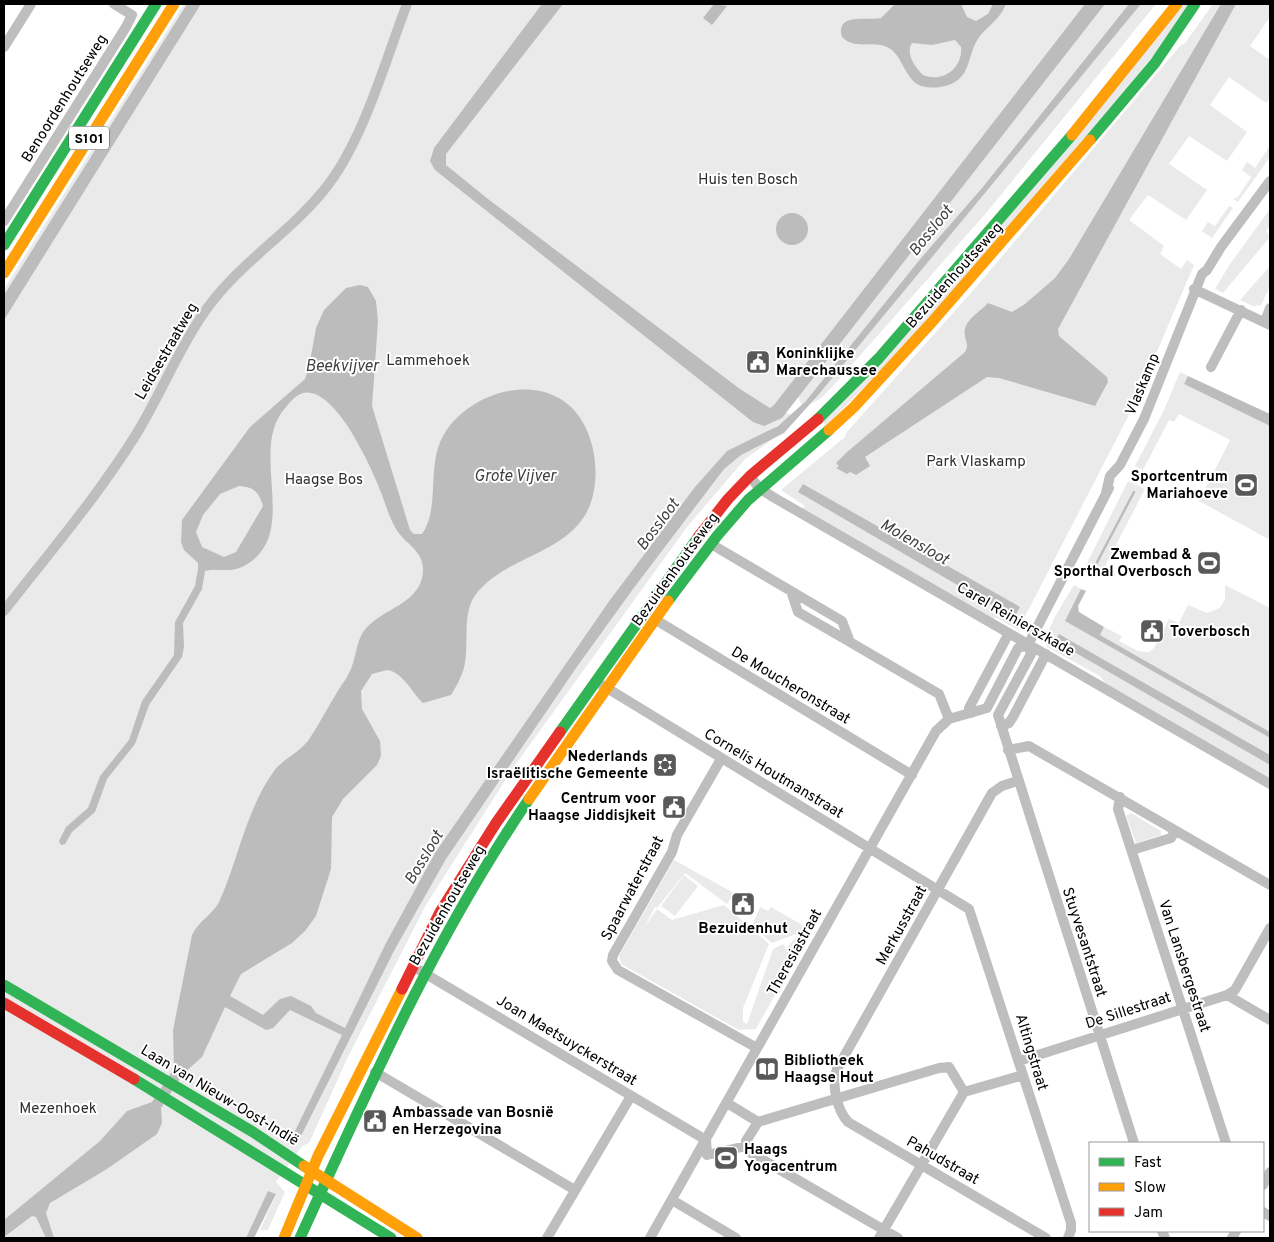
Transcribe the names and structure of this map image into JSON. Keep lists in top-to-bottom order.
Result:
{
  "streets": {
    "main road": [
      "Benoordenhoutseweg",
      "S101",
      "Bezuidenhoutseweg",
      "Laan van Nieuw-Oost-Indië"
    ],
    "street": [
      "Leidsestraatweg",
      "Vlaskamp",
      "Carel Reinierszkade",
      "De Moucheronstraat",
      "Cornelis Houtmanstraat",
      "Spaarwaterstraat",
      "Merkusstraat",
      "Stuyvesantstraat",
      "Theresiastraat",
      "Van Lansbergestraat",
      "De Sillestraat",
      "Joan Maetsuyckerstraat",
      "Altingstraat",
      "Pahudstraat"
    ]
  },
  "crossings": [
    ["Bezuidenhoutseweg", "Carel Reinierszkade"],
    ["Bezuidenhoutseweg", "De Moucheronstraat"],
    ["Bezuidenhoutseweg", "Cornelis Houtmanstraat"],
    ["Bezuidenhoutseweg", "Joan Maetsuyckerstraat"],
    ["Bezuidenhoutseweg", "Laan van Nieuw-Oost-Indië"],
    ["Vlaskamp", "Carel Reinierszkade"],
    ["De Moucheronstraat", "Theresiastraat"],
    ["Cornelis Houtmanstraat", "Spaarwaterstraat"],
    ["Cornelis Houtmanstraat", "Merkusstraat"],
    ["Cornelis Houtmanstraat", "Theresiastraat"],
    ["Cornelis Houtmanstraat", "Altingstraat"],
    ["Spaarwaterstraat", "Theresiastraat"],
    ["Merkusstraat", "Stuyvesantstraat"],
    ["Merkusstraat", "Altingstraat"],
    ["Merkusstraat", "Pahudstraat"],
    ["Stuyvesantstraat", "De Sillestraat"],
    ["Theresiastraat", "Joan Maetsuyckerstraat"],
    ["Van Lansbergestraat", "De Sillestraat"],
    ["De Sillestraat", "Altingstraat"]
  ],
  "water": [
    "Bossloot",
    "Beekvijver",
    "Grote Vijver",
    "Molensloot"
  ],
  "parks": [
    "Huis ten Bosch",
    "Lammehoek",
    "Park Vlaskamp",
    "Haagse Bos",
    "Mezenhoek"
  ],
  "places": {
    "public building": [
      "Koninklijke Marechaussee",
      "Toverbosch",
      "Centrum voor Haagse Jiddisjkeit",
      "Bezuidenhut",
      "Ambassade van Bosnië en Herzegovina"
    ],
    "sports": ["Sportcentrum Mariahoeve", "Zwembad & Sporthal Overbosch", "Haags Yogacentrum"],
    "synagogue": ["Nederlands Israëlitische Gemeente"],
    "library": ["Bibliotheek Haagse Hout"]
  },
  "legend": ["Fast", "Slow", "Jam"]
}
